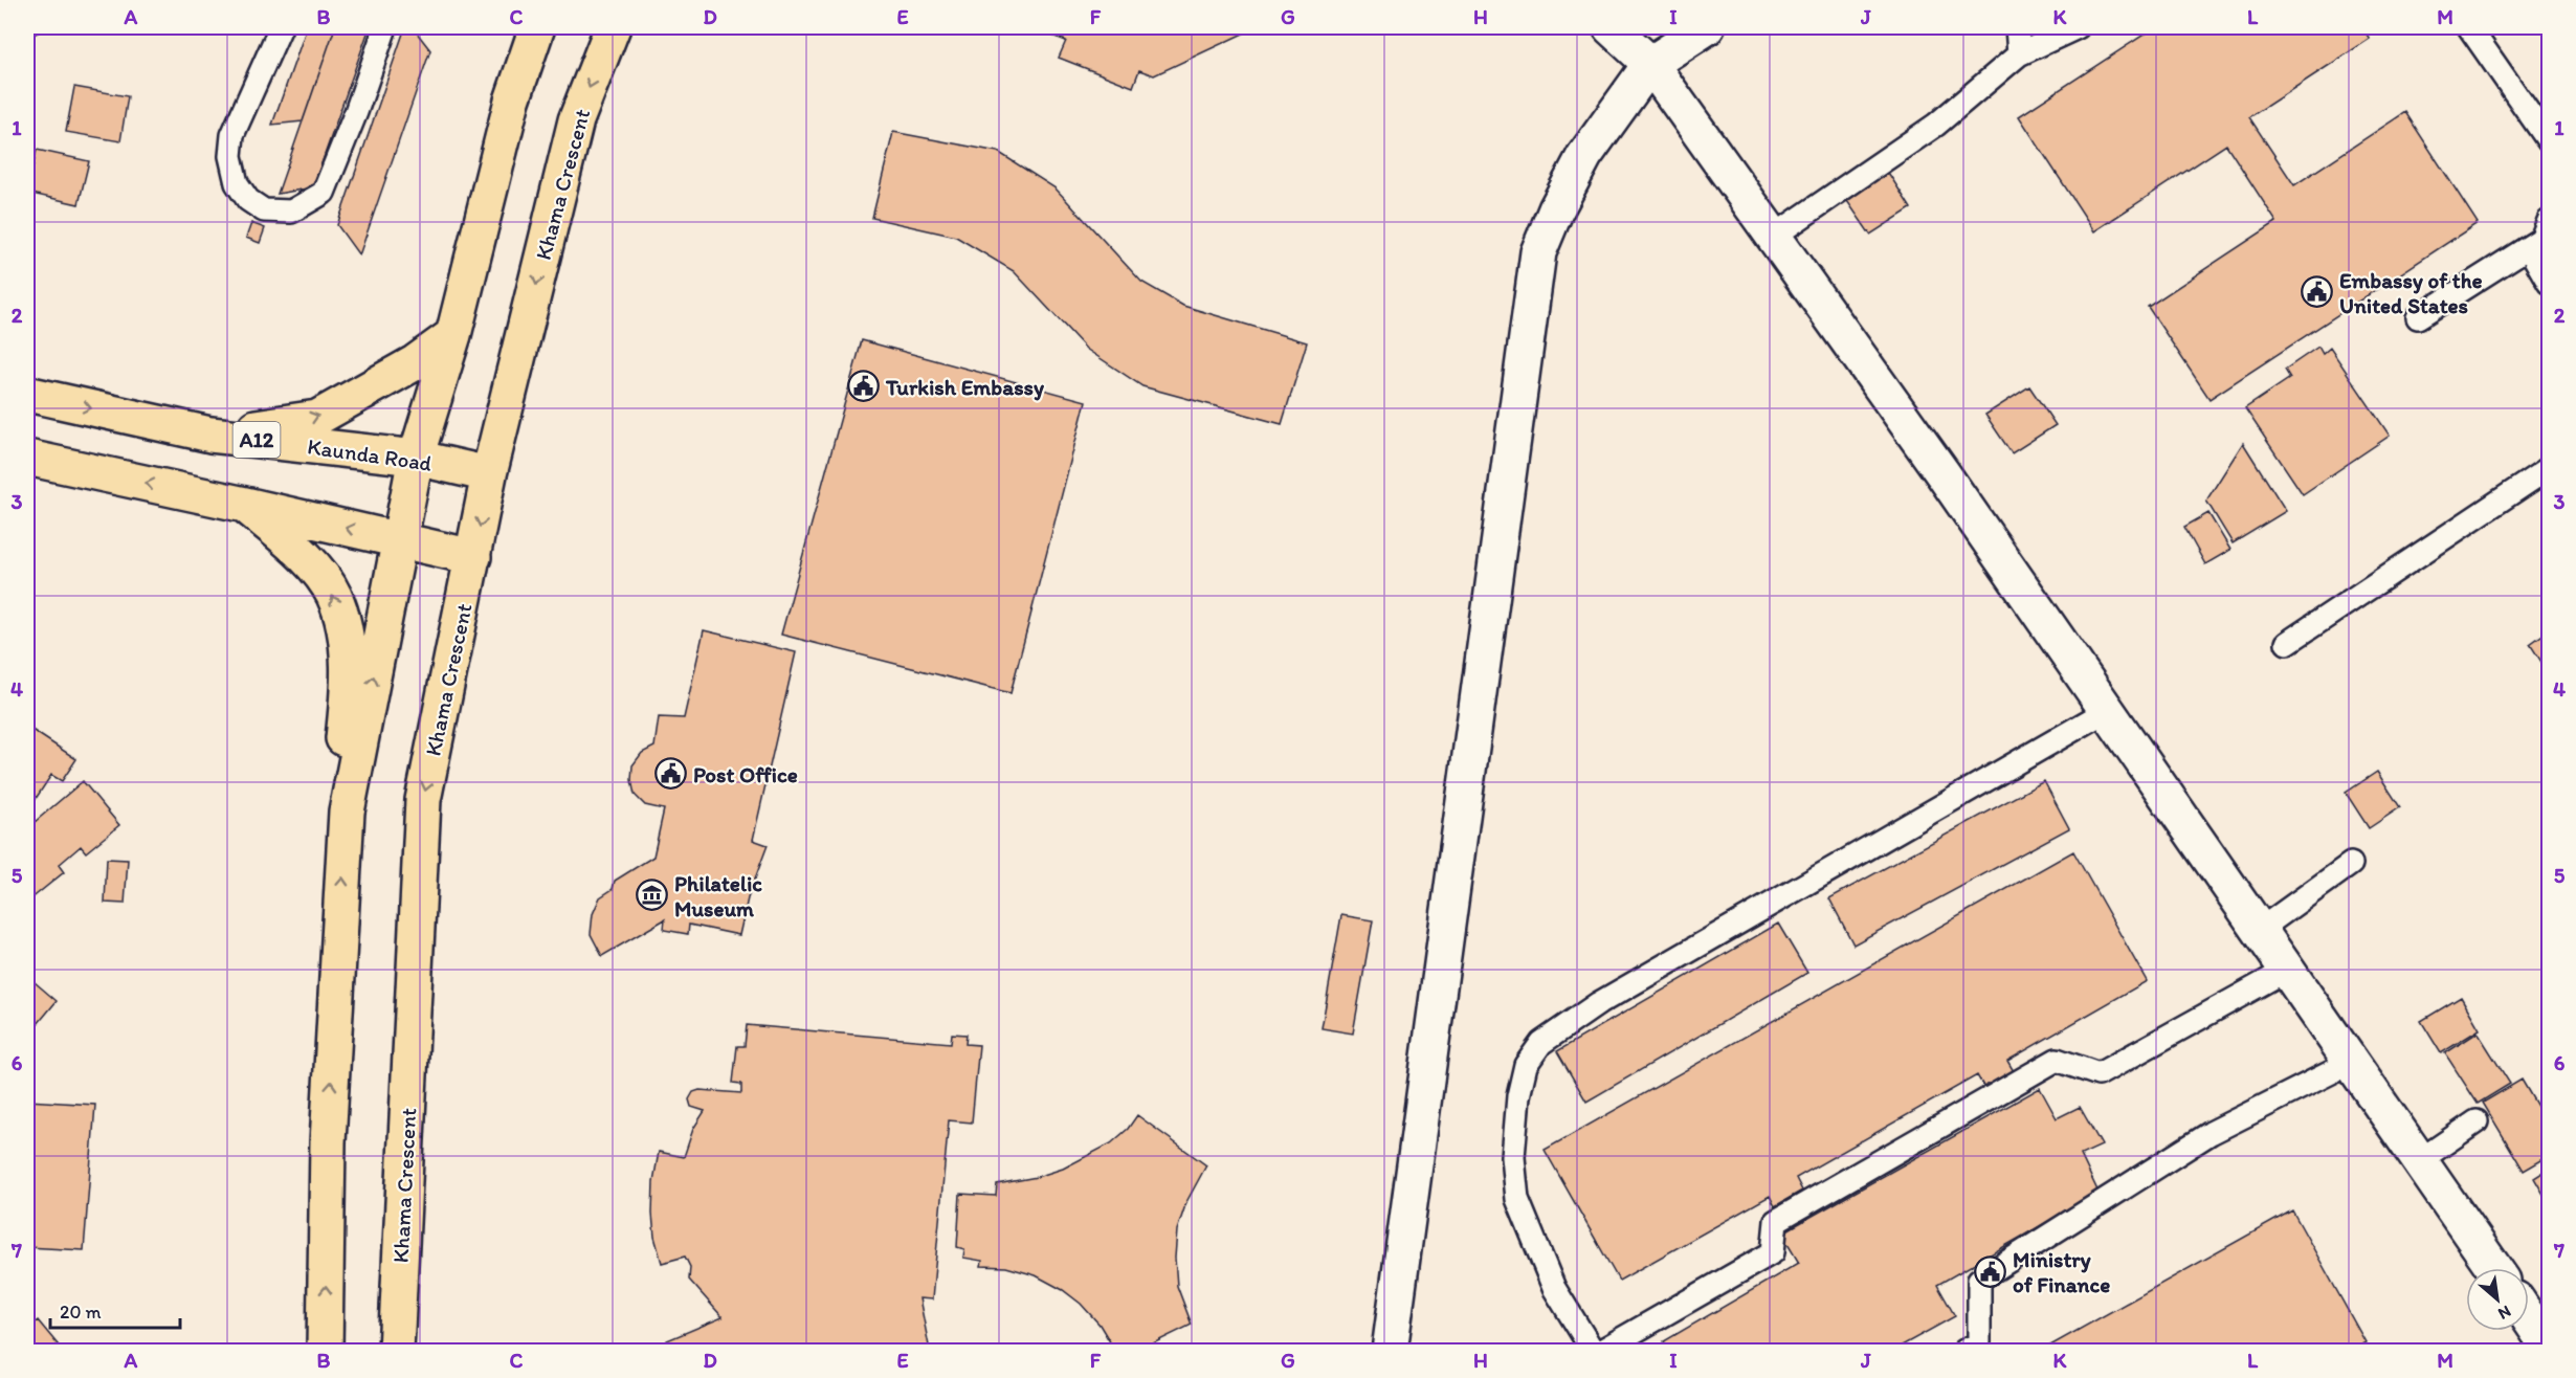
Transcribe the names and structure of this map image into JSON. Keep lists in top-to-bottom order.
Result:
{
  "streets": {
    "main road": ["Khama Crescent", "A12", "Kaunda Road"]
  },
  "crossings": [
    ["Khama Crescent", "Kaunda Road"]
  ],
  "places": {
    "public building": [
      "Embassy of the United States",
      "Turkish Embassy",
      "Post Office",
      "Ministry of Finance"
    ],
    "museum": ["Philatelic Museum"]
  },
  "scale_bar": "20 m",
  "north": "bottom right",
  "grid": {
    "columns": [
      "A",
      "B",
      "C",
      "D",
      "E",
      "F",
      "G",
      "H",
      "I",
      "J",
      "K",
      "L",
      "M"
    ],
    "rows": [
      "1",
      "2",
      "3",
      "4",
      "5",
      "6",
      "7"
    ]
  }
}
